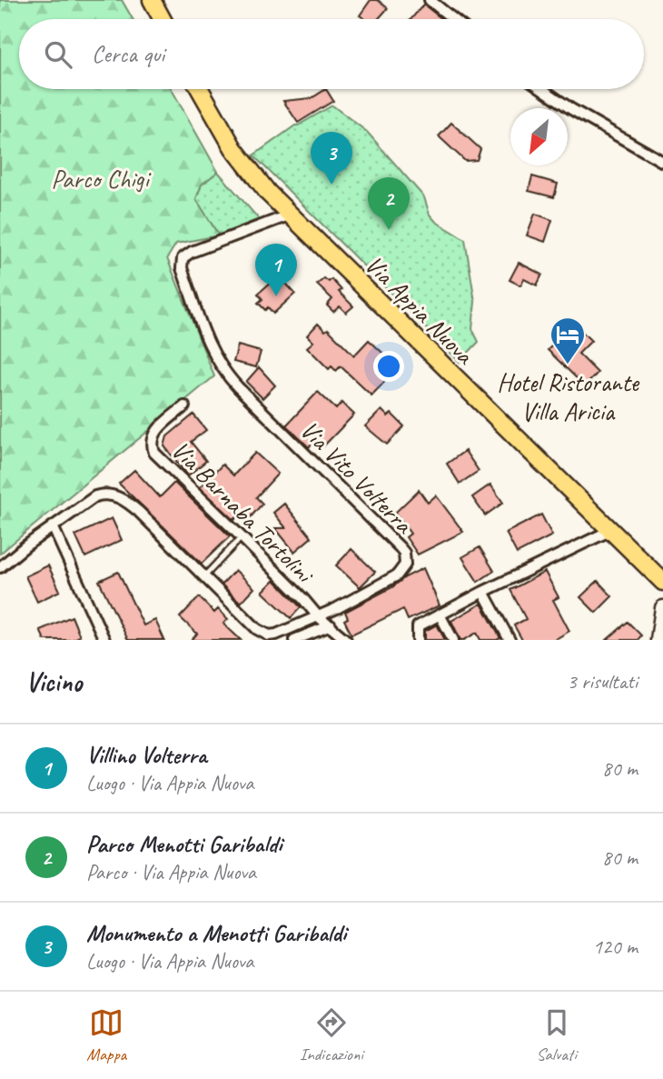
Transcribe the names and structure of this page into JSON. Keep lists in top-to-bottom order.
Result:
{
  "streets": {
    "main road": ["Via Appia Nuova"],
    "street": ["Via Vito Volterra", "Via Barnaba Tortolini"]
  },
  "crossings": [
    ["Via Appia Nuova", "Via Vito Volterra"],
    ["Via Vito Volterra", "Via Barnaba Tortolini"]
  ],
  "parks": ["Parco Chigi"],
  "places": {
    "hotel": ["Hotel Ristorante Villa Aricia"]
  },
  "north": "bottom left",
  "page": {
    "search": "Cerca qui",
    "pins": ["3", "2", "1"],
    "heading": ["Vicino", "3 risultati"],
    "list": [
      {
        "mark": "1",
        "name": "Villino Volterra",
        "note": "Luogo · Via Appia Nuova",
        "value": "80 m"
      },
      {
        "mark": "2",
        "name": "Parco Menotti Garibaldi",
        "note": "Parco · Via Appia Nuova",
        "value": "80 m"
      },
      {
        "mark": "3",
        "name": "Monumento a Menotti Garibaldi",
        "note": "Luogo · Via Appia Nuova",
        "value": "120 m"
      }
    ],
    "nav": ["Mappa", "Indicazioni", "Salvati"]
  }
}
